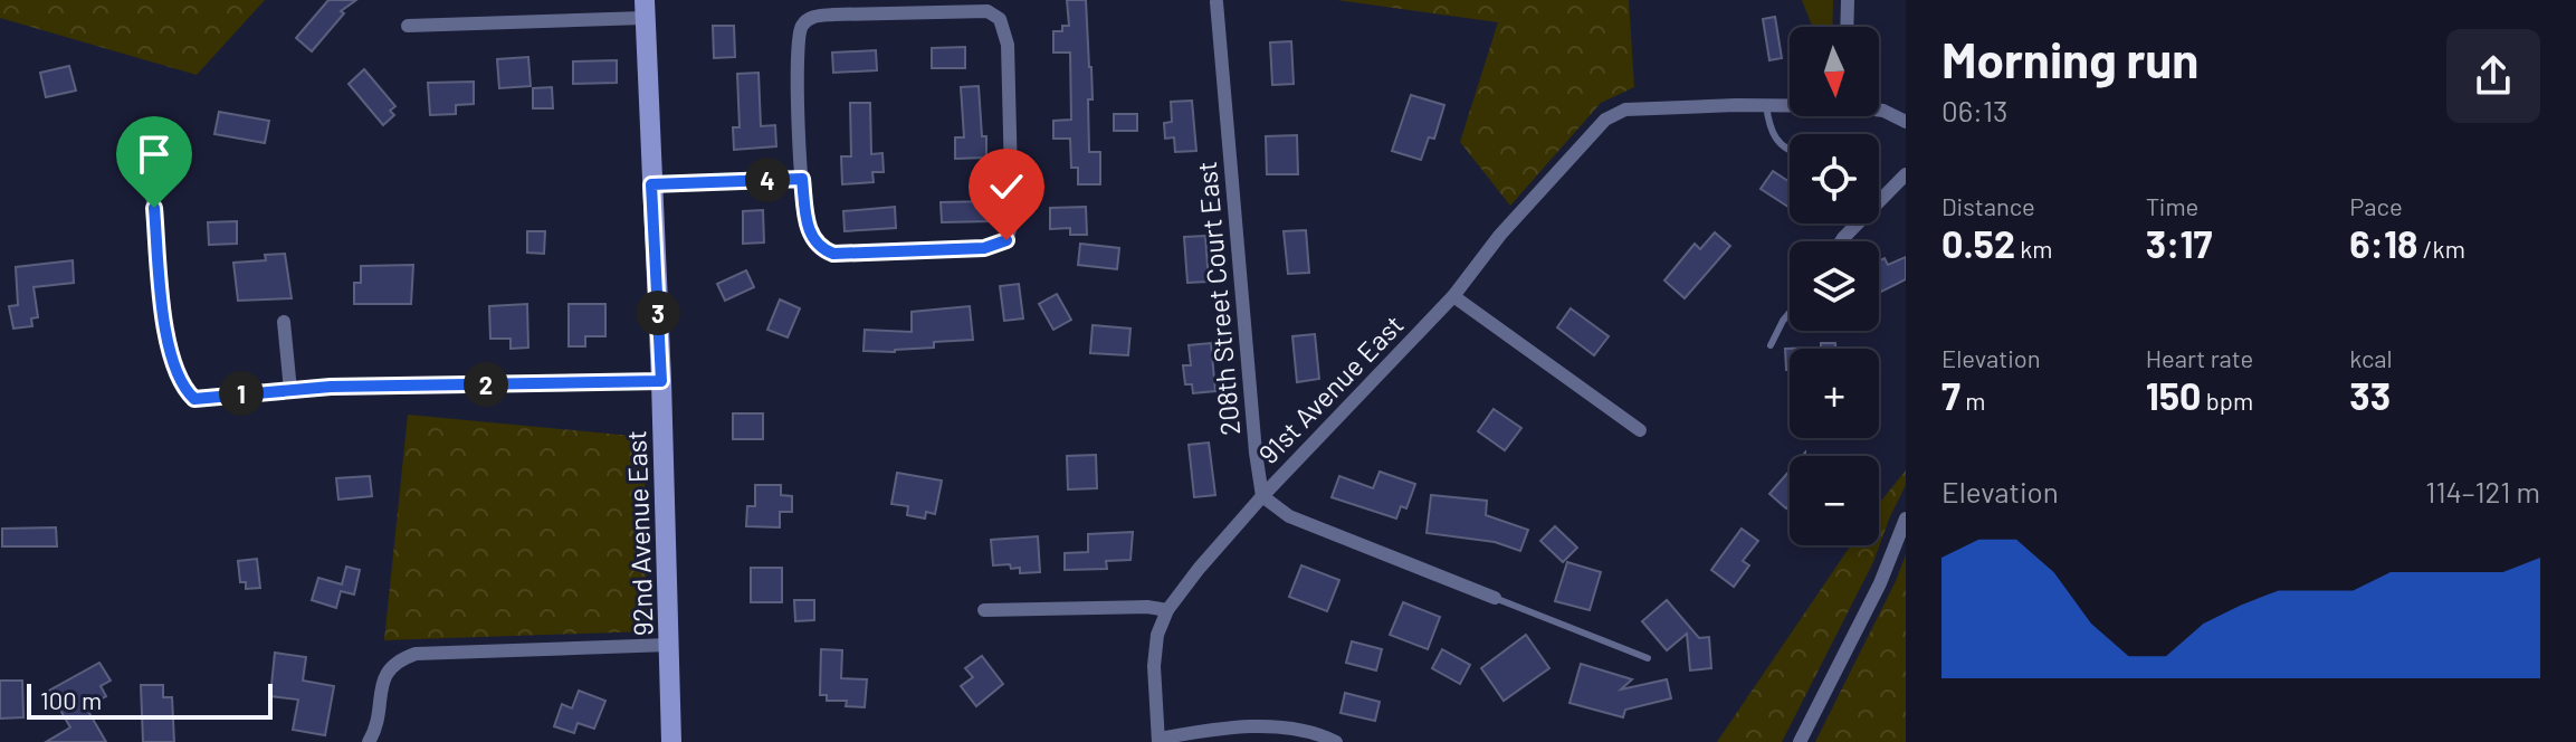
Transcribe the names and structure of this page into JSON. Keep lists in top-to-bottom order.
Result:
{
  "streets": {
    "street": ["208th Street Court East", "91st Avenue East", "92nd Avenue East"]
  },
  "crossings": [
    ["208th Street Court East", "91st Avenue East"]
  ],
  "scale_bar": "100 m",
  "north": "bottom",
  "page": {
    "heading": ["Morning run", "06:13"],
    "map_buttons": ["+", "−"],
    "stats": [
      ["Distance", "0.52 km"],
      ["Time", "3:17"],
      ["Pace", "6:18 /km"],
      ["Elevation", "7 m"],
      ["Heart rate", "150 bpm"],
      ["kcal", "33"]
    ],
    "pins": [
      "4",
      "3",
      "2",
      "1"
    ],
    "chart": ["Elevation", "114–121 m"],
    "scale": "100 m"
  }
}
